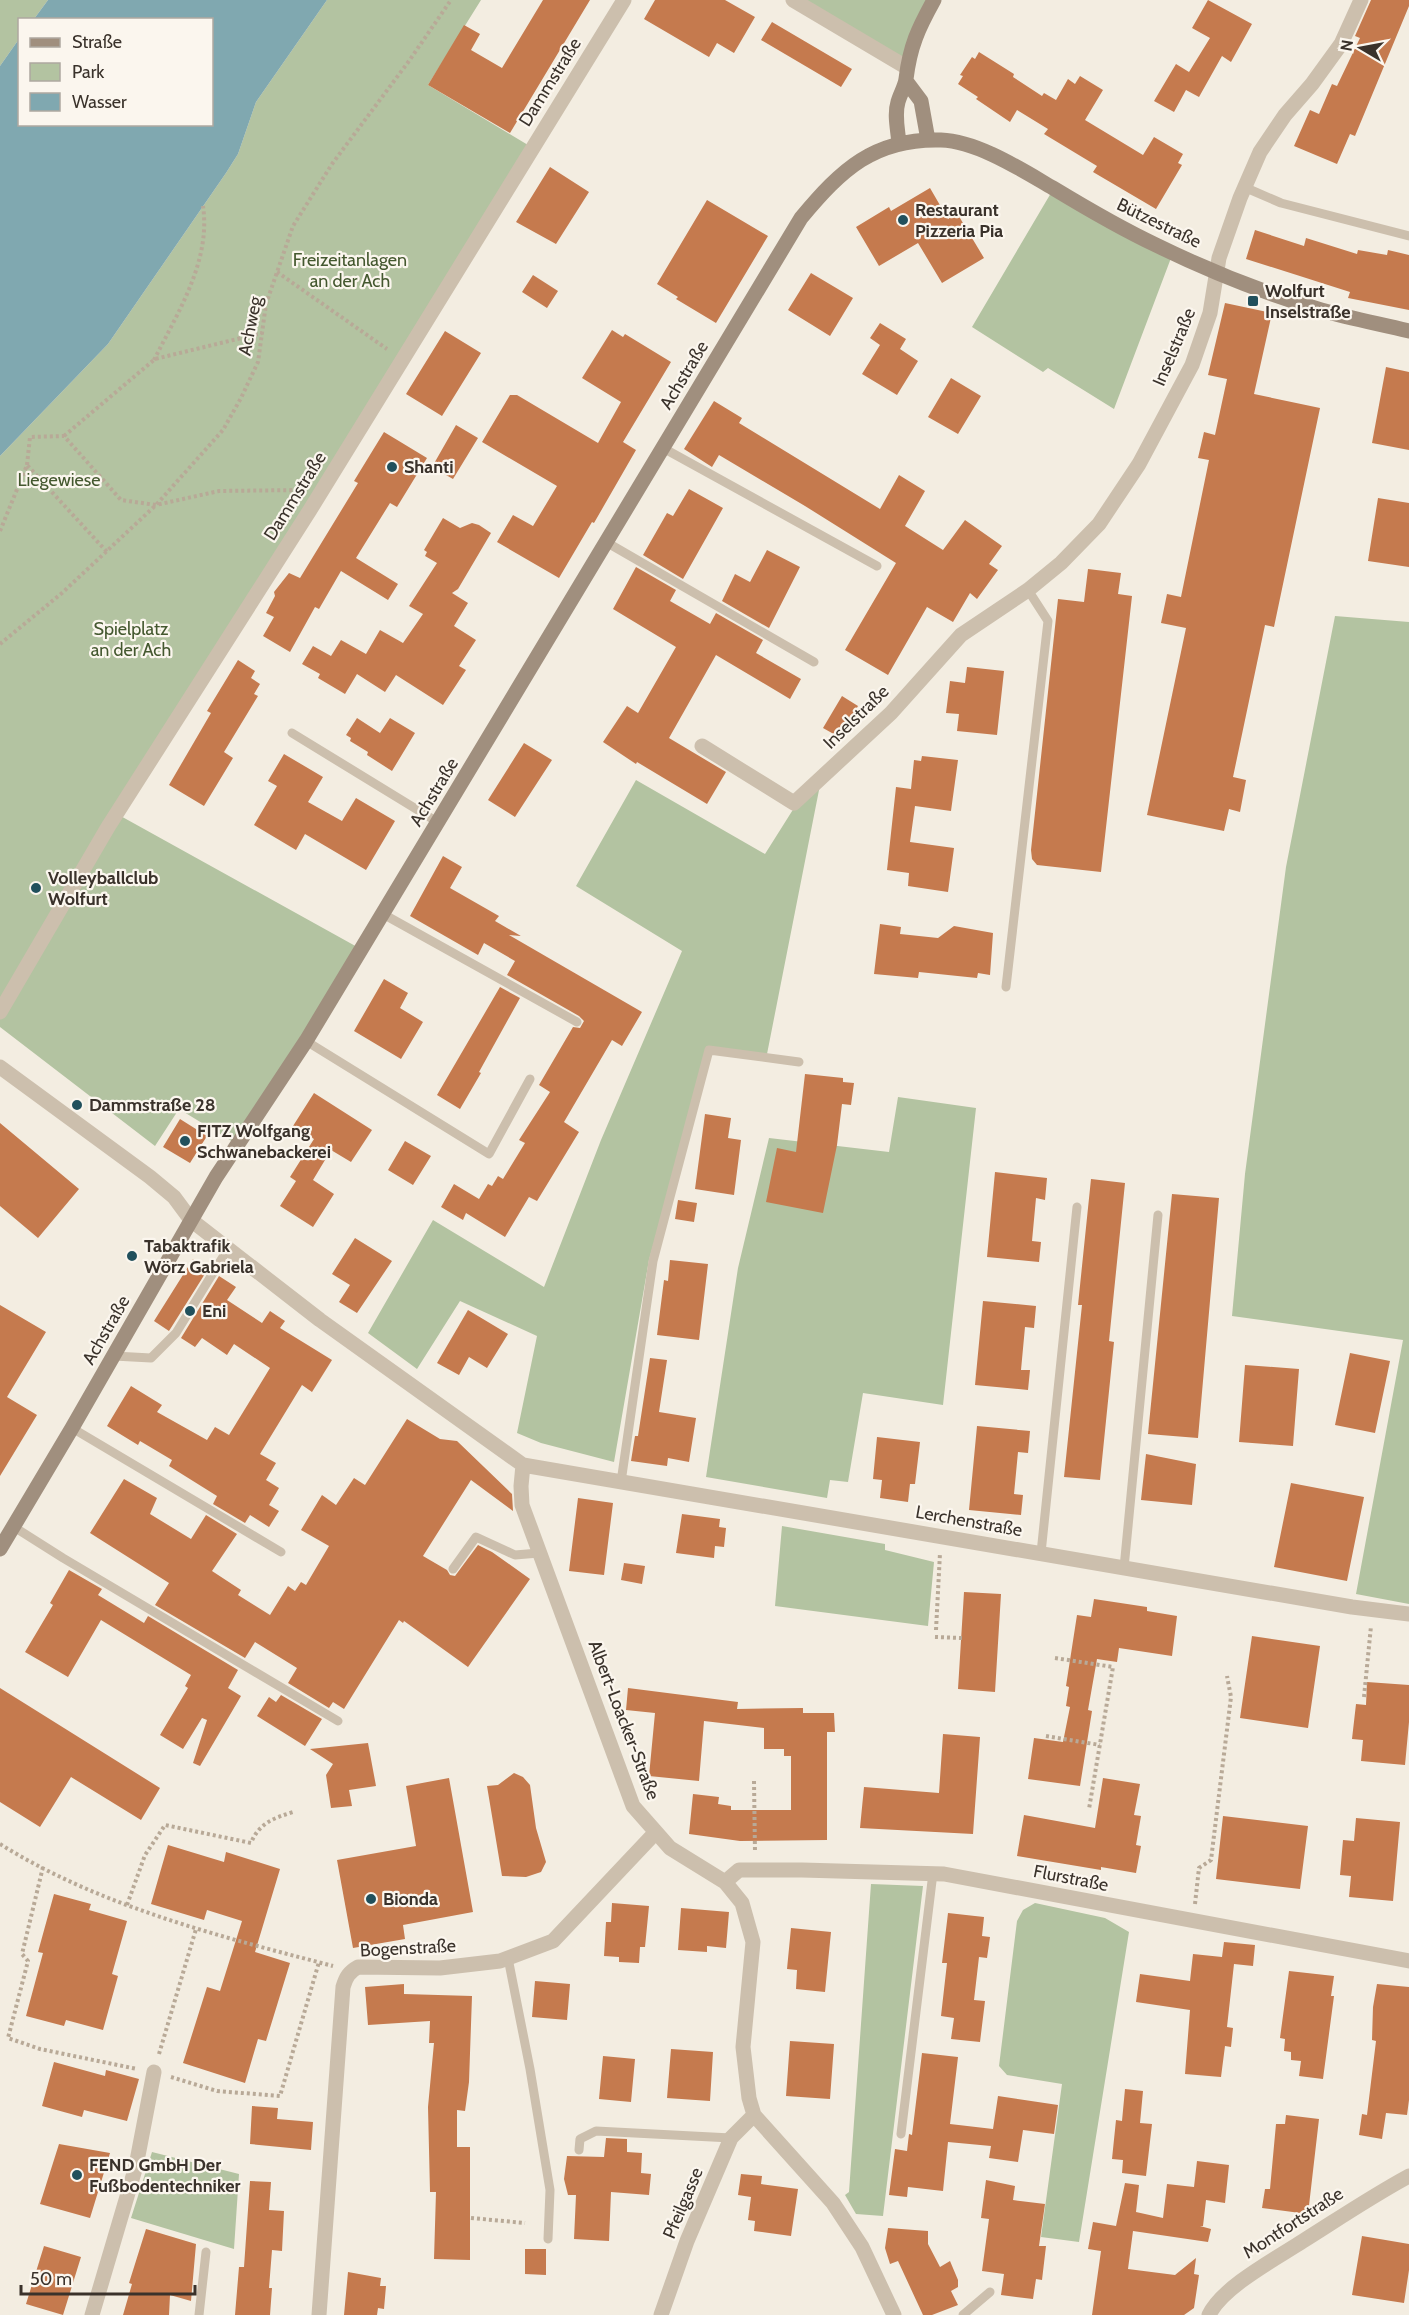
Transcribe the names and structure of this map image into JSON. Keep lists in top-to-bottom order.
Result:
{
  "streets": {
    "main road": ["Bützestraße", "Achstraße"],
    "street": [
      "Dammstraße",
      "Inselstraße",
      "Lerchenstraße",
      "Albert-Loacker-Straße",
      "Flurstraße",
      "Bogenstraße",
      "Pfeilgasse",
      "Montfortstraße"
    ],
    "path": ["Achweg"]
  },
  "crossings": [
    ["Bützestraße", "Inselstraße"],
    ["Bützestraße", "Achstraße"],
    ["Lerchenstraße", "Albert-Loacker-Straße"],
    ["Albert-Loacker-Straße", "Flurstraße"],
    ["Albert-Loacker-Straße", "Bogenstraße"],
    ["Albert-Loacker-Straße", "Pfeilgasse"]
  ],
  "parks": ["Freizeitanlagen an der Ach", "Liegewiese", "Spielplatz an der Ach"],
  "places": {
    "other": [
      "Restaurant Pizzeria Pia",
      "Shanti",
      "Volleyballclub Wolfurt",
      "Dammstraße 28",
      "FITZ Wolfgang Schwanebackerei",
      "Tabaktrafik Wörz Gabriela",
      "Eni",
      "Bionda",
      "FEND GmbH Der Fußbodentechniker"
    ],
    "transit": ["Wolfurt Inselstraße"]
  },
  "legend": ["Straße", "Park", "Wasser"],
  "scale_bar": "50 m",
  "north": "left"
}
